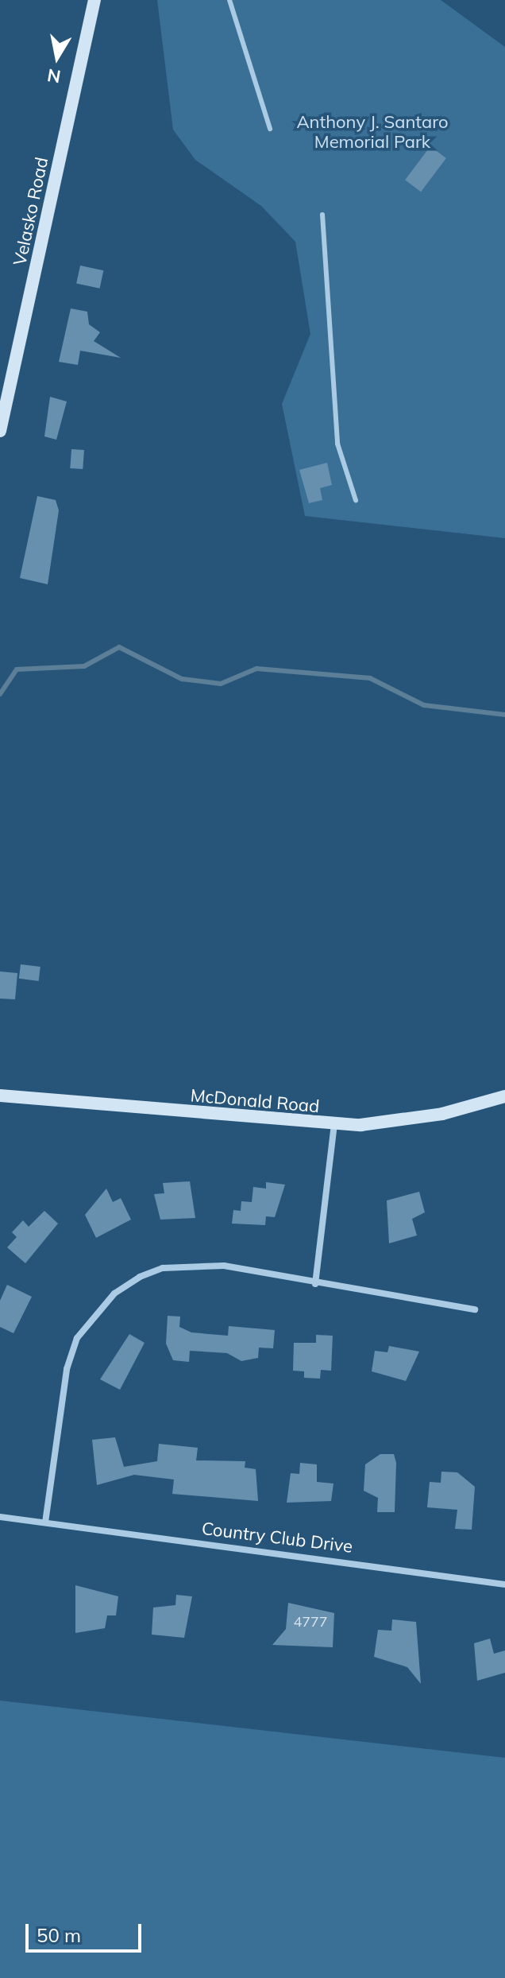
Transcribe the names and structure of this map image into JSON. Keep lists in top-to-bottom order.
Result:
{
  "streets": {
    "street": ["Velasko Road", "McDonald Road", "Country Club Drive"]
  },
  "parks": ["Anthony J. Santaro Memorial Park"],
  "house_numbers": ["4777"],
  "scale_bar": "50 m",
  "north": "bottom"
}
